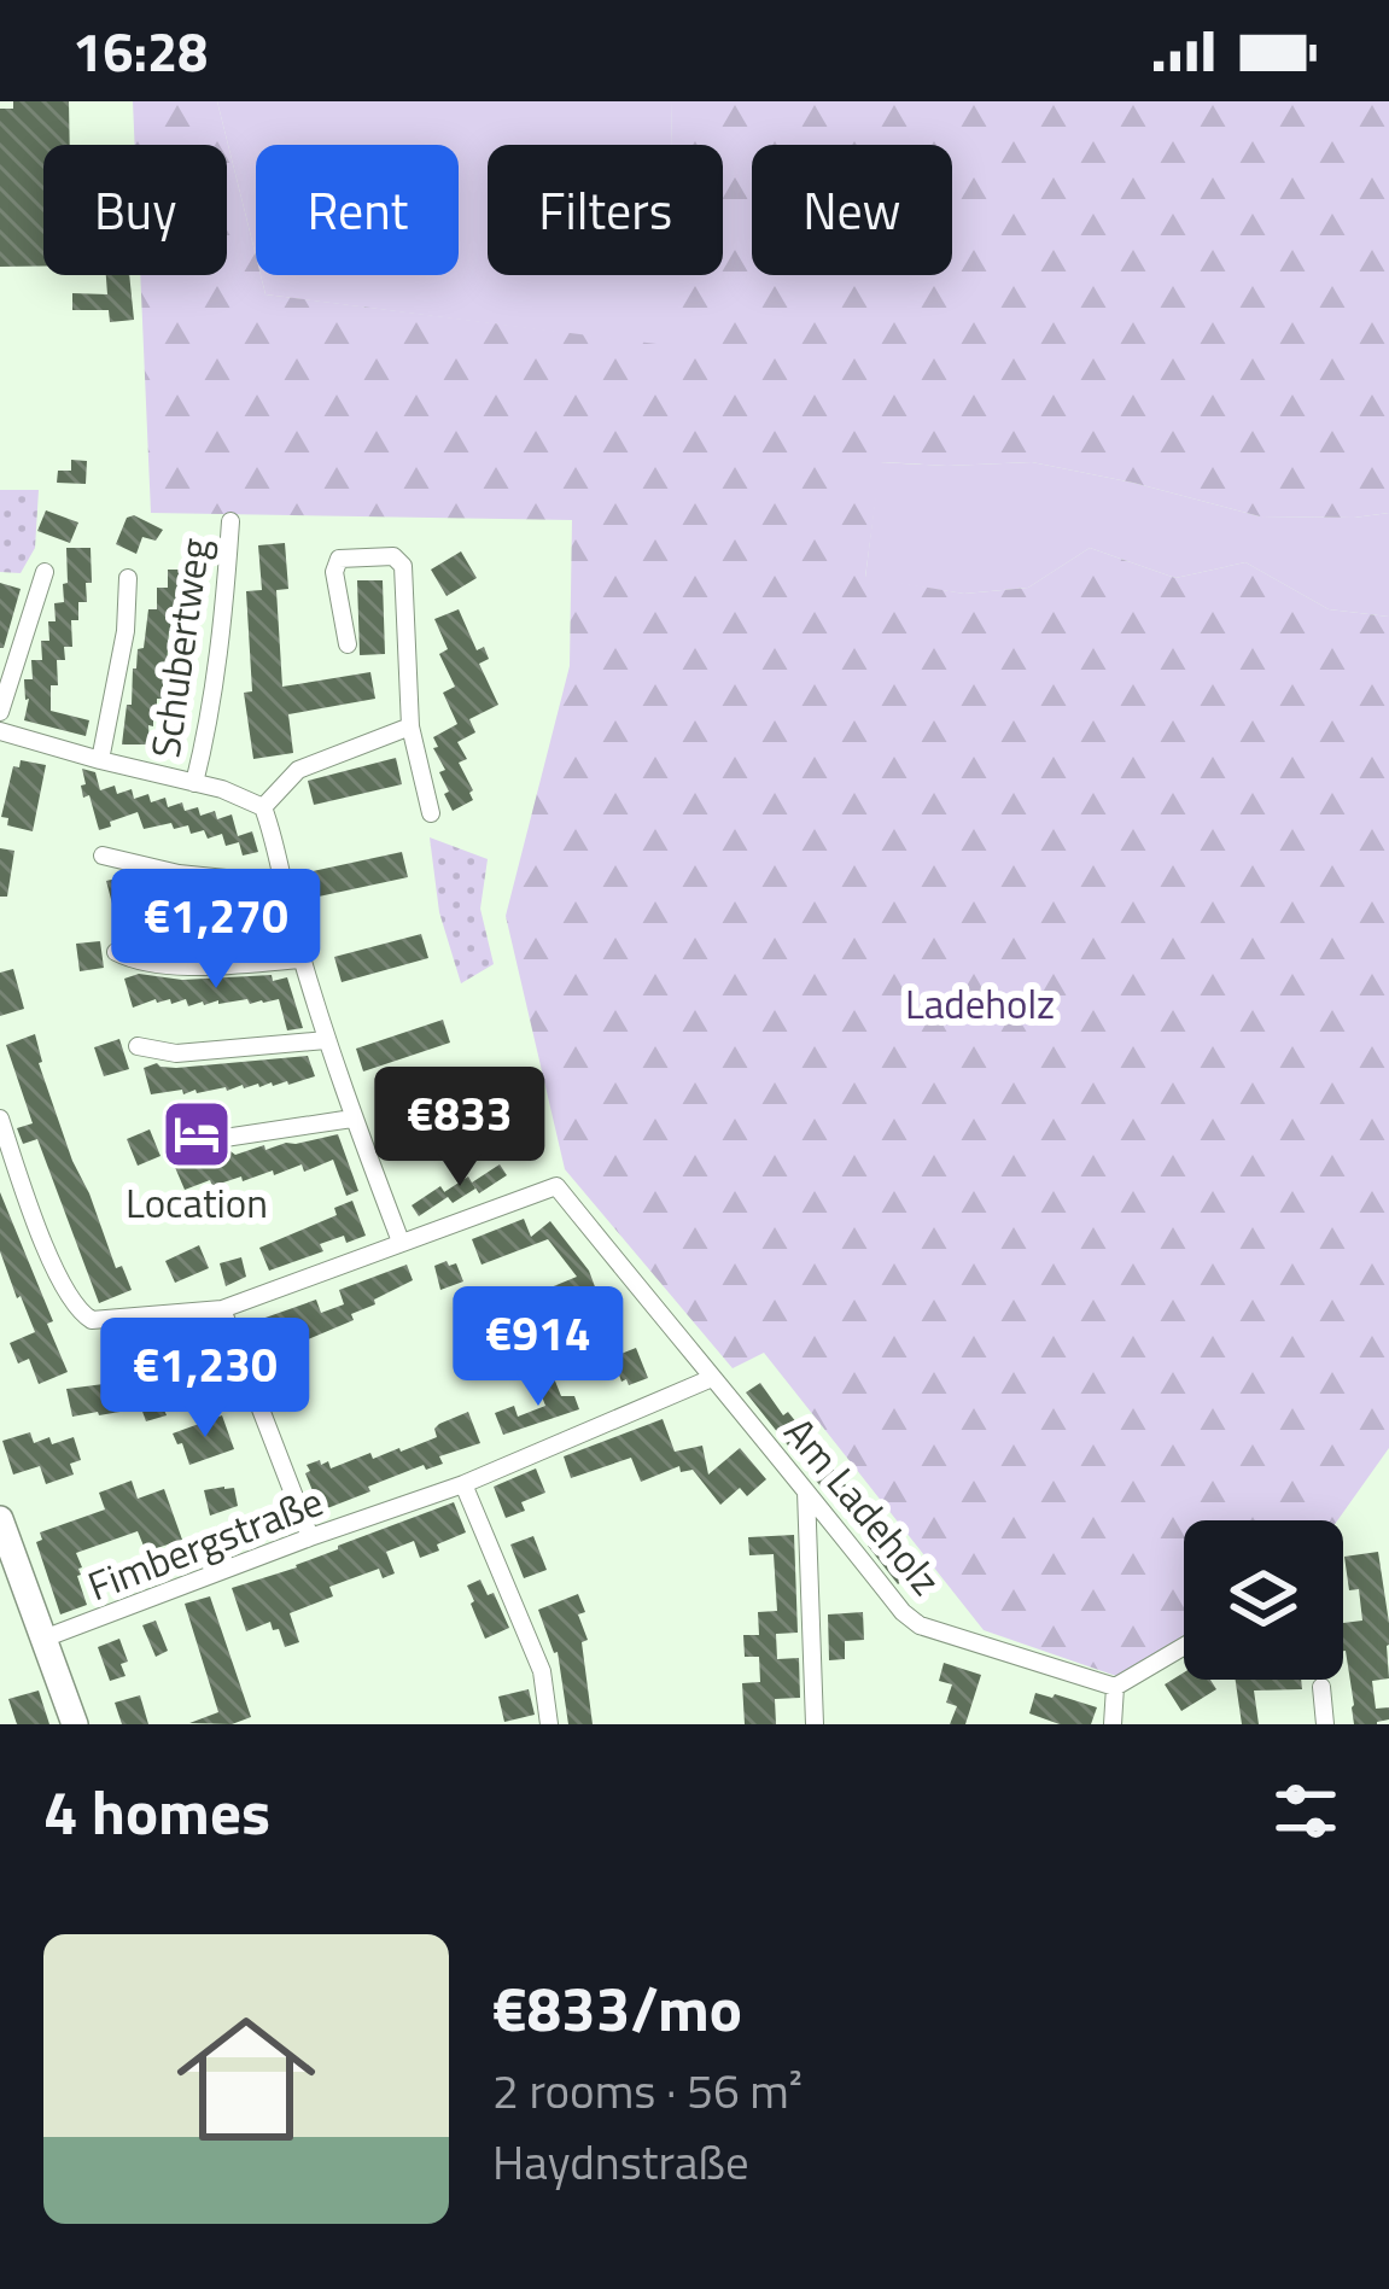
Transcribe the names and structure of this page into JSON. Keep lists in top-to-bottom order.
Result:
{
  "streets": {
    "street": ["Schubertweg", "Am Ladeholz", "Fimbergstraße"]
  },
  "crossings": [
    ["Am Ladeholz", "Fimbergstraße"]
  ],
  "parks": ["Ladeholz"],
  "places": {
    "hotel": ["Location"]
  },
  "page": {
    "status": "16:28",
    "chip": [
      "Buy",
      "Rent",
      "Filters",
      "New"
    ],
    "price": [
      "€1,270",
      "€833",
      "€914",
      "€1,230"
    ],
    "heading": "4 homes",
    "list": [
      {
        "name": "€833/mo",
        "note": "2 rooms · 56 m² · Haydnstraße"
      }
    ]
  }
}
